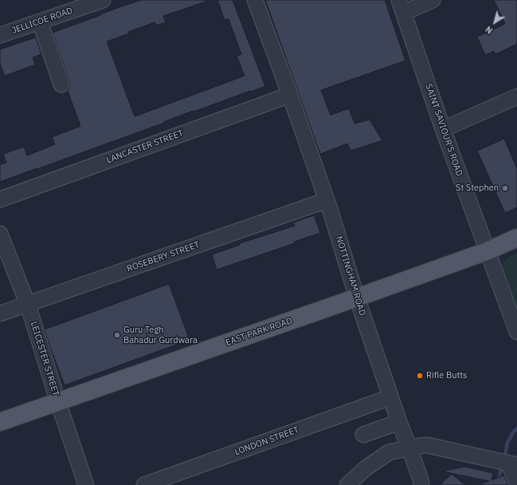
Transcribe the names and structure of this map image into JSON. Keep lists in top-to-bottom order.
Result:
{
  "streets": {
    "main road": ["EAST PARK ROAD"],
    "street": [
      "JELLICOE ROAD",
      "SAINT SAVIOUR'S ROAD",
      "LANCASTER STREET",
      "ROSEBERY STREET",
      "NOTTINGHAM ROAD",
      "LEICESTER STREET",
      "LONDON STREET"
    ]
  },
  "crossings": [
    ["SAINT SAVIOUR'S ROAD", "EAST PARK ROAD"],
    ["LANCASTER STREET", "NOTTINGHAM ROAD"],
    ["ROSEBERY STREET", "NOTTINGHAM ROAD"],
    ["ROSEBERY STREET", "LEICESTER STREET"],
    ["NOTTINGHAM ROAD", "EAST PARK ROAD"],
    ["NOTTINGHAM ROAD", "LONDON STREET"],
    ["EAST PARK ROAD", "LEICESTER STREET"]
  ],
  "places": ["St Stephen", "Guru Tegh Bahadur Gurdwara", "Rifle Butts"],
  "north": "bottom left"
}
